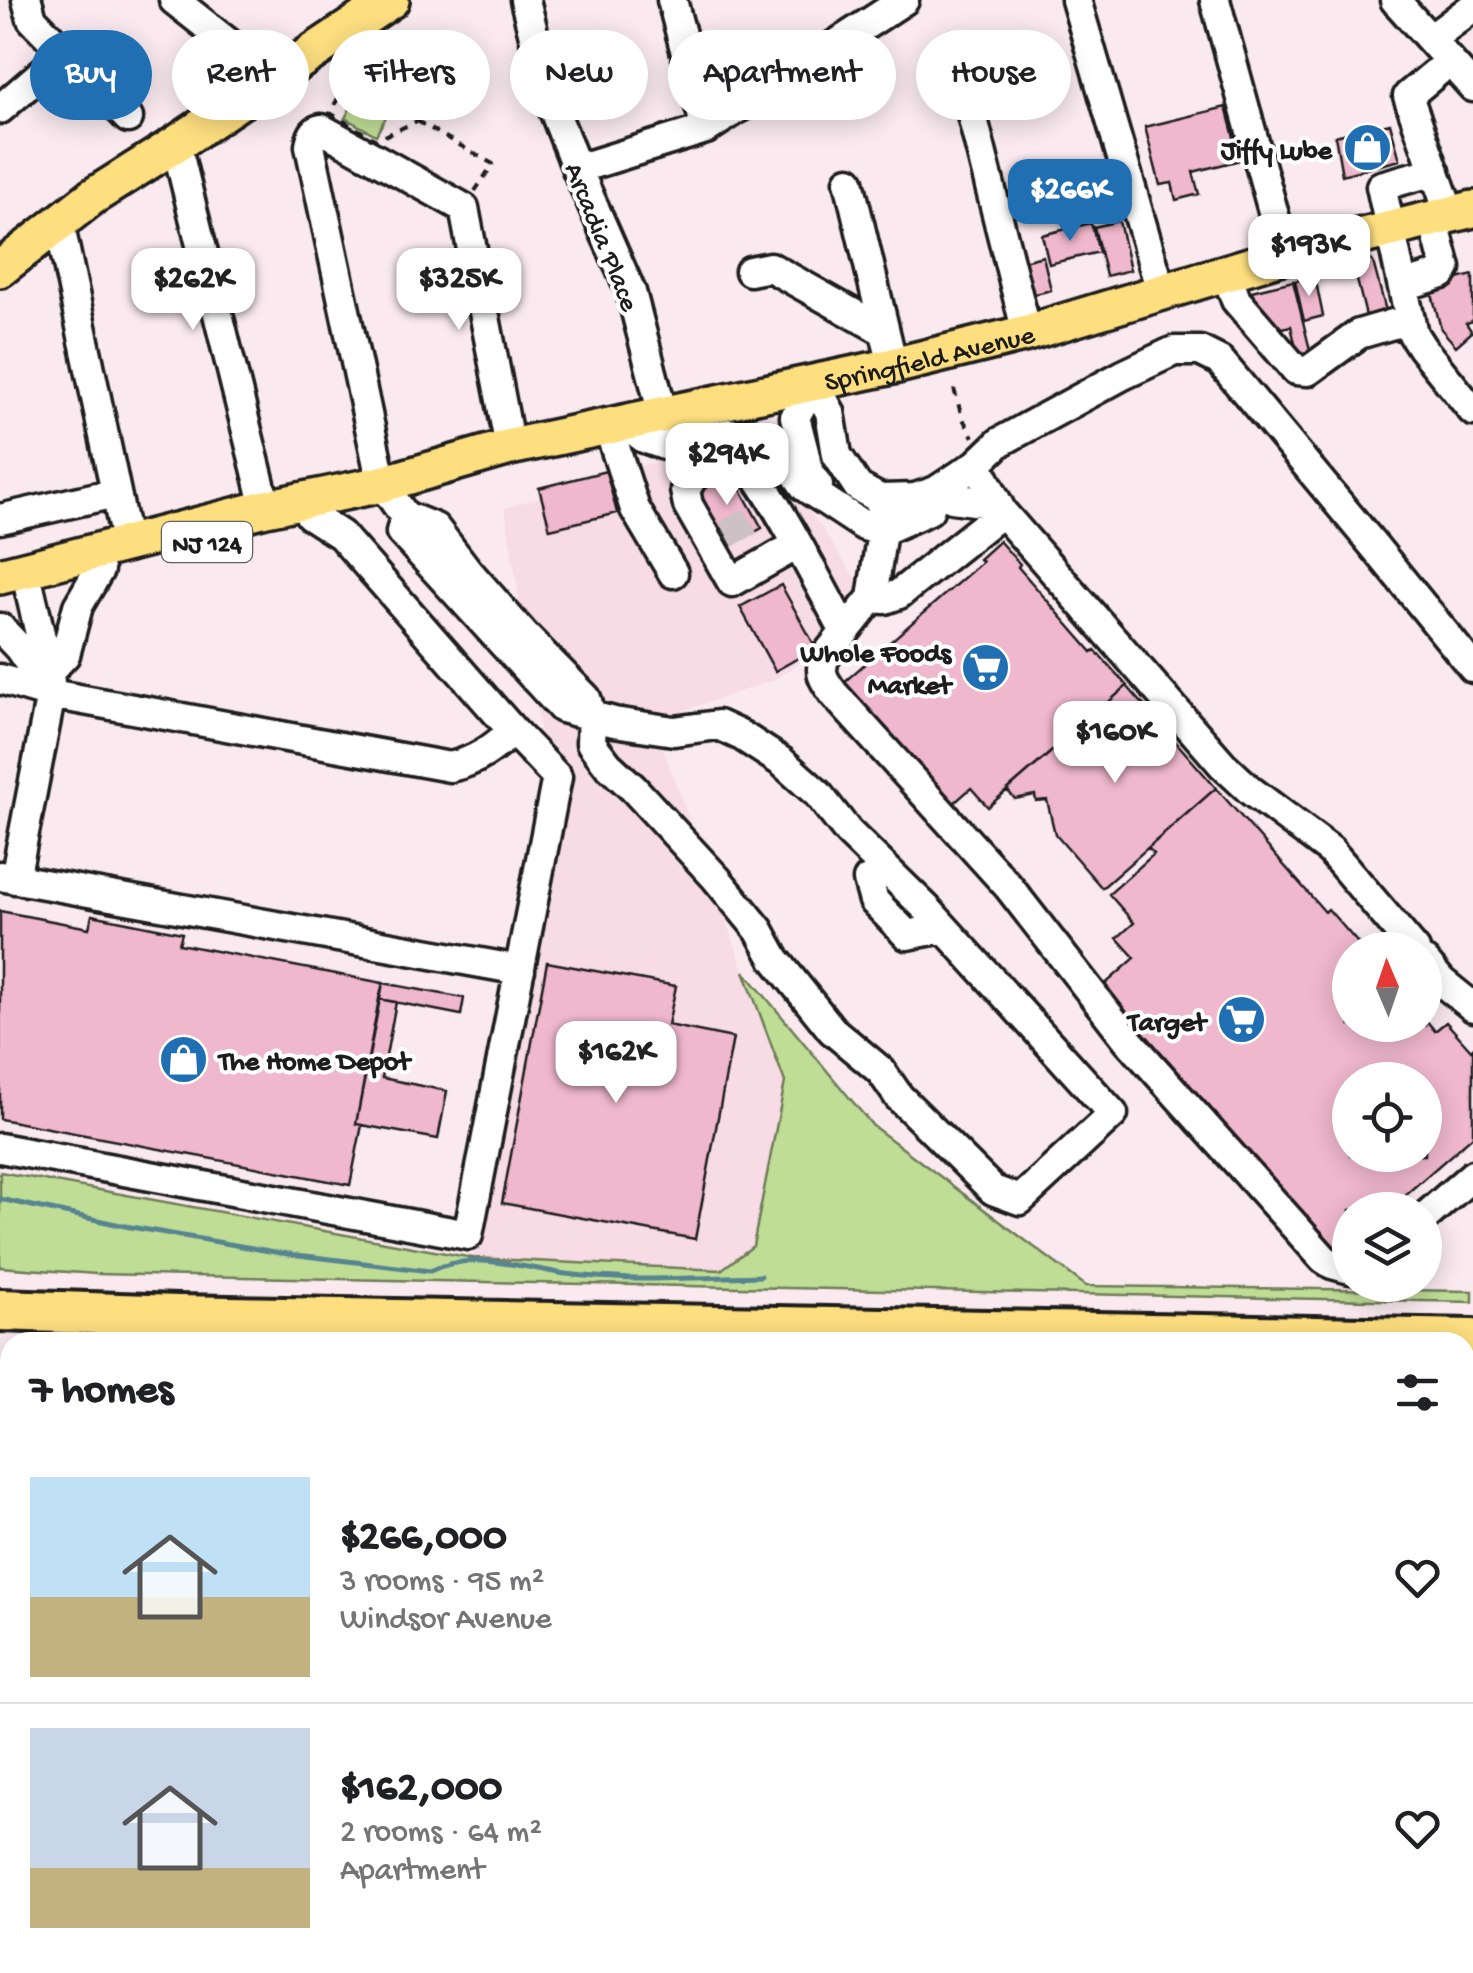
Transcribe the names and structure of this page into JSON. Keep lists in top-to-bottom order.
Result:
{
  "streets": {
    "main road": ["Springfield Avenue", "NJ 124"],
    "street": ["Arcadia Place"]
  },
  "crossings": [
    ["Arcadia Place", "Springfield Avenue"]
  ],
  "places": {
    "shop": ["Jiffy Lube", "The Home Depot"],
    "supermarket": ["Whole Foods Market", "Target"]
  },
  "north": "top",
  "page": {
    "chip": [
      "Buy",
      "Rent",
      "Filters",
      "New",
      "Apartment",
      "House"
    ],
    "price": [
      "$266K",
      "$193K",
      "$262K",
      "$325K",
      "$294K",
      "$160K",
      "$162K"
    ],
    "heading": "7 homes",
    "list": [
      {
        "name": "$266,000",
        "note": "3 rooms · 95 m² · Windsor Avenue"
      },
      {
        "name": "$162,000",
        "note": "2 rooms · 64 m² · Apartment"
      }
    ]
  }
}
